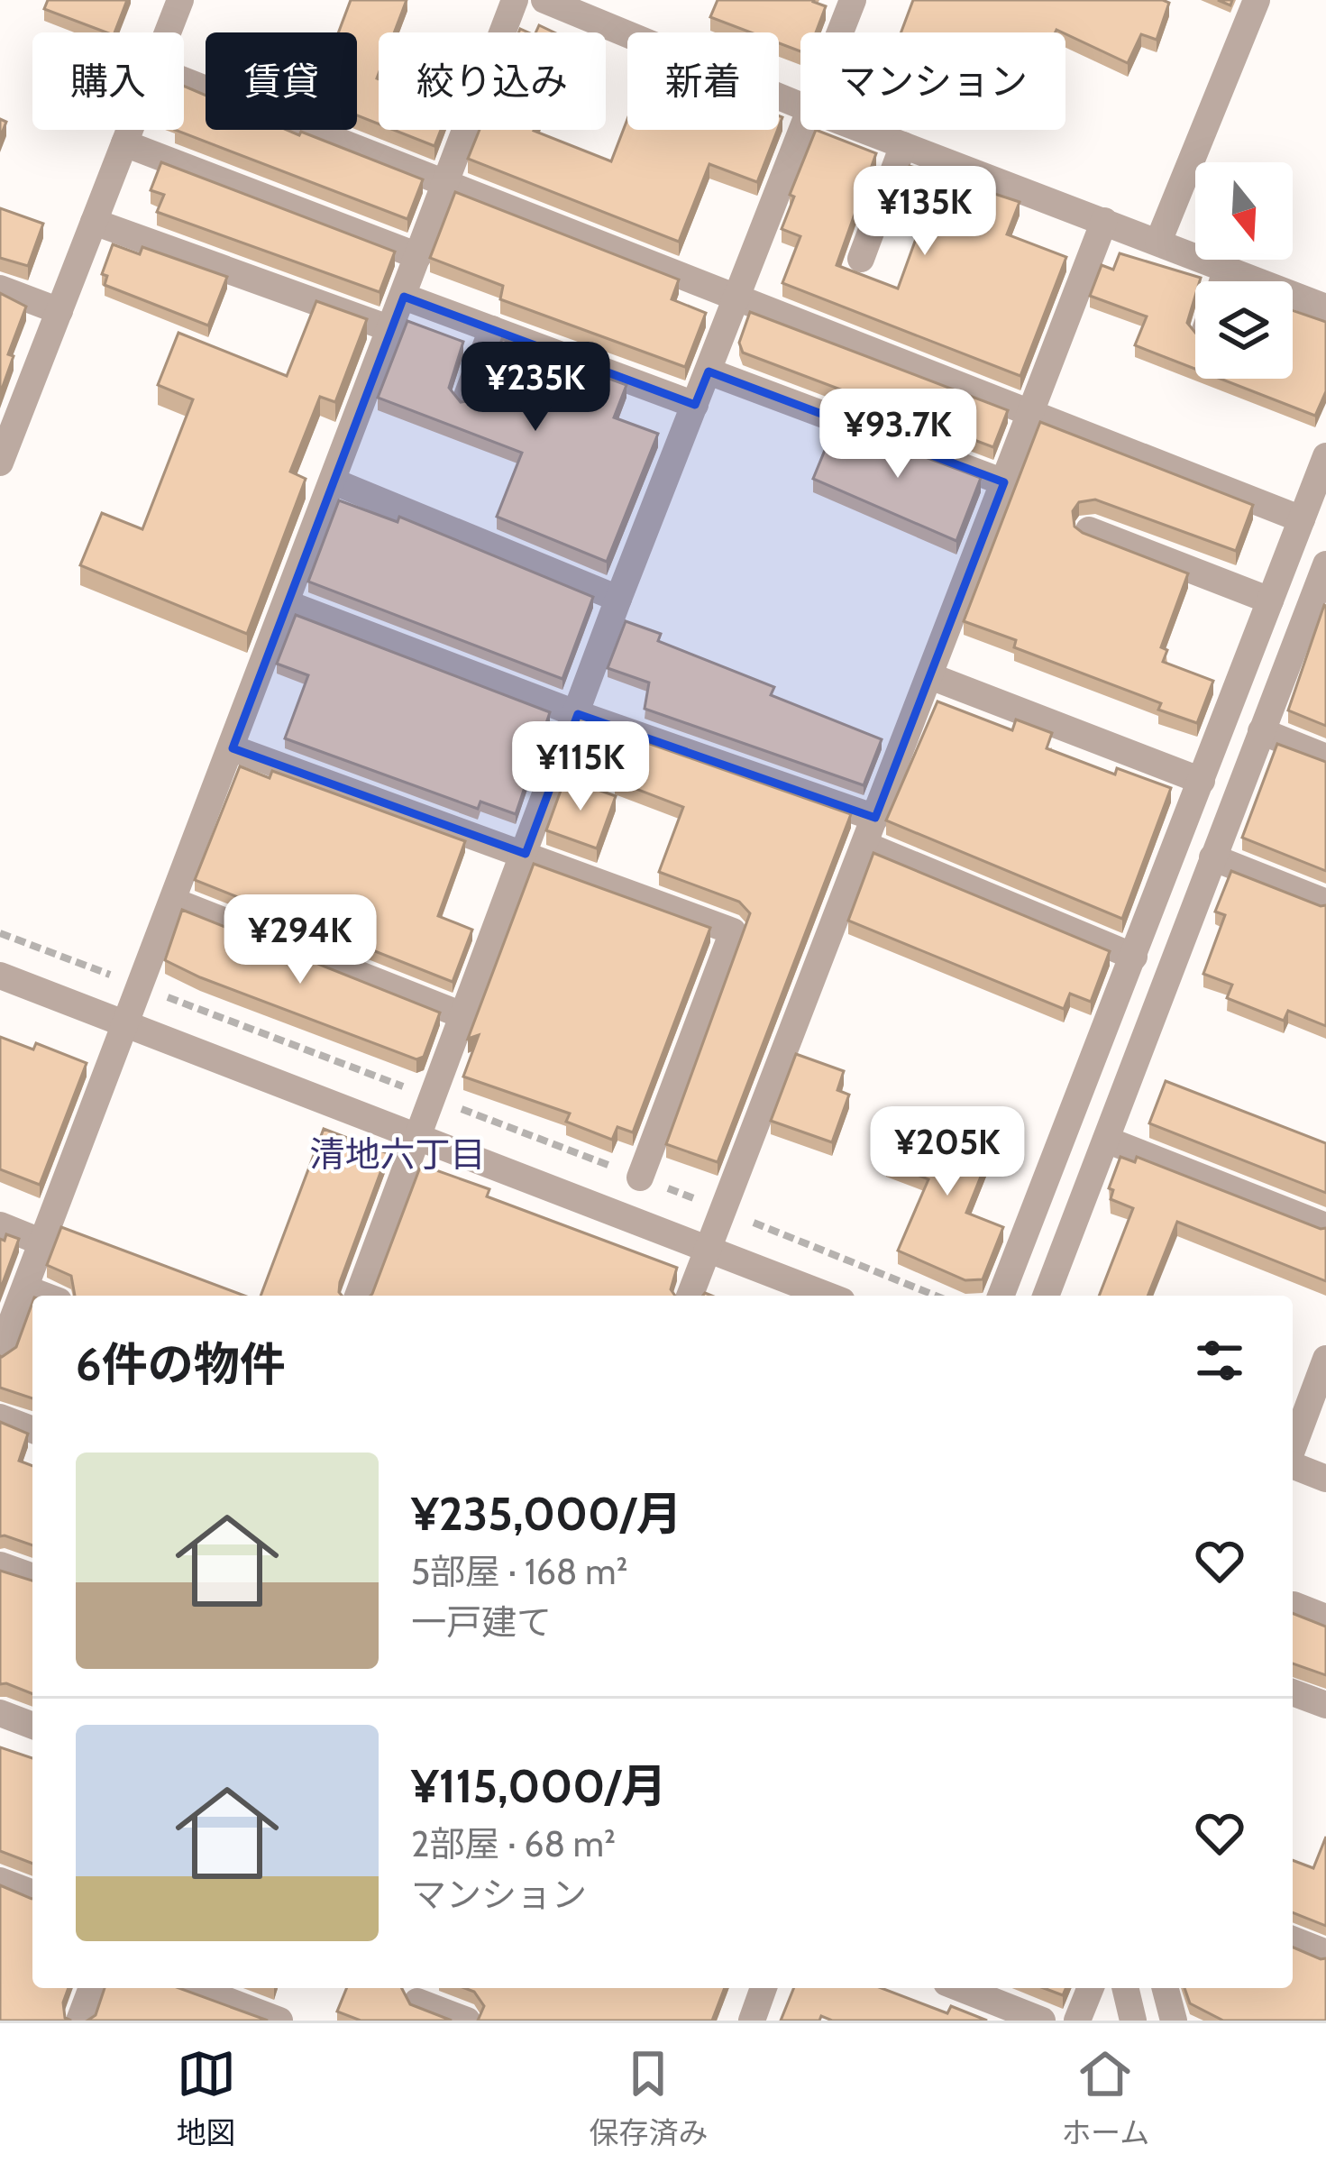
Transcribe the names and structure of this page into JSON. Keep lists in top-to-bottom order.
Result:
{
  "districts": ["清地六丁目"],
  "north": "bottom",
  "page": {
    "chip": [
      "購入",
      "賃貸",
      "絞り込み",
      "新着",
      "マンション"
    ],
    "price": [
      "¥135K",
      "¥235K",
      "¥93.7K",
      "¥115K",
      "¥294K",
      "¥205K"
    ],
    "heading": "6件の物件",
    "list": [
      {
        "name": "¥235,000/月",
        "note": "5部屋 · 168 m² · 一戸建て"
      },
      {
        "name": "¥115,000/月",
        "note": "2部屋 · 68 m² · マンション"
      }
    ],
    "tabs": ["地図", "保存済み", "ホーム"]
  }
}
